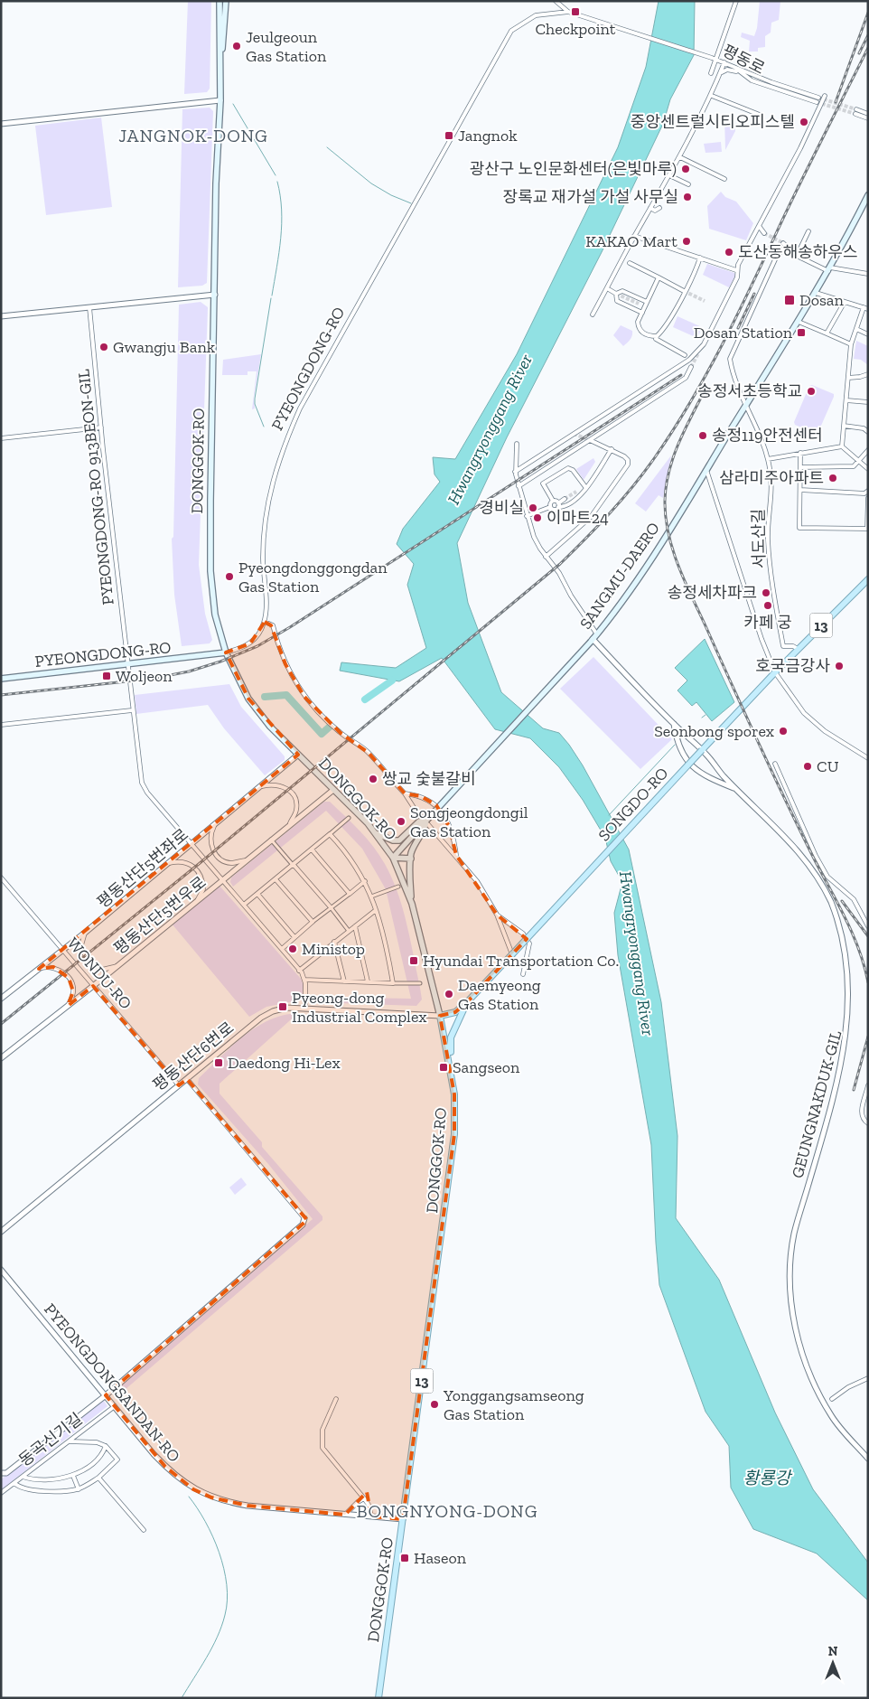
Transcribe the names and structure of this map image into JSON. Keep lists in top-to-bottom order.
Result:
{
  "streets": {
    "main road": [
      "PYEONGDONG-RO",
      "DONGGOK-RO",
      "SANGMU-DAERO",
      "13",
      "SONGDO-RO"
    ],
    "street": [
      "평동로",
      "PYEONGDONG-RO 913BEON-GIL",
      "서도산길",
      "평동산단5번좌로",
      "평동산단5번우로",
      "WONDU-RO",
      "평동산단6번로",
      "GEUNGNAKDUK-GIL",
      "PYEONGDONGSANDAN-RO",
      "동곡신기길"
    ]
  },
  "crossings": [
    ["평동로", "PYEONGDONG-RO"],
    ["PYEONGDONG-RO", "DONGGOK-RO"],
    ["PYEONGDONG-RO", "PYEONGDONG-RO 913BEON-GIL"],
    ["DONGGOK-RO", "SANGMU-DAERO"],
    ["DONGGOK-RO", "13"],
    ["DONGGOK-RO", "SONGDO-RO"],
    ["DONGGOK-RO", "평동산단5번좌로"],
    ["DONGGOK-RO", "평동산단5번우로"],
    ["DONGGOK-RO", "평동산단6번로"],
    ["DONGGOK-RO", "PYEONGDONGSANDAN-RO"],
    ["PYEONGDONG-RO 913BEON-GIL", "평동산단5번좌로"],
    ["PYEONGDONG-RO 913BEON-GIL", "평동산단5번우로"],
    ["서도산길", "SANGMU-DAERO"],
    ["서도산길", "SONGDO-RO"],
    ["SANGMU-DAERO", "GEUNGNAKDUK-GIL"],
    ["13", "SONGDO-RO"],
    ["SONGDO-RO", "평동산단6번로"],
    ["SONGDO-RO", "GEUNGNAKDUK-GIL"],
    ["평동산단5번좌로", "WONDU-RO"],
    ["평동산단5번우로", "WONDU-RO"],
    ["WONDU-RO", "평동산단6번로"],
    ["PYEONGDONGSANDAN-RO", "동곡신기길"]
  ],
  "districts": ["JANGNOK-DONG", "BONGNYONG-DONG"],
  "water": ["Hwangryonggang River", "황룡강"],
  "places": {
    "transit": [
      "Checkpoint",
      "Jangnok",
      "Dosan",
      "Dosan Station",
      "Woljeon",
      "Hyundai Transportation Co.",
      "Pyeong-dong Industrial Complex",
      "Daedong Hi-Lex",
      "Sangseon",
      "Haseon"
    ],
    "other": [
      "Jeulgeoun Gas Station",
      "중앙센트럴시티오피스텔",
      "광산구 노인문화센터(은빛마루)",
      "장록교 재가설 가설 사무실",
      "KAKAO Mart",
      "도산동해송하우스",
      "Gwangju Bank",
      "송정서초등학교",
      "송정119안전센터",
      "삼라미주아파트",
      "경비실",
      "이마트24",
      "Pyeongdonggongdan Gas Station",
      "송정세차파크",
      "카페 궁",
      "호국금강사",
      "Seonbong sporex",
      "CU",
      "쌍교 숯불갈비",
      "Songjeongdongil Gas Station",
      "Ministop",
      "Daemyeong Gas Station",
      "Yonggangsamseong Gas Station"
    ]
  },
  "north": "top"
}
